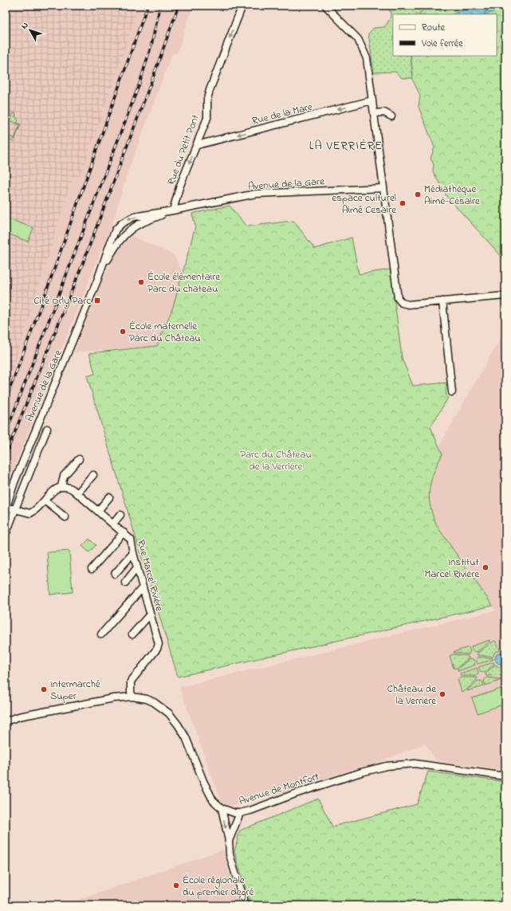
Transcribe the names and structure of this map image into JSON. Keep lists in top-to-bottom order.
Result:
{
  "streets": {
    "street": [
      "Rue de la Mare",
      "Rue du Petit Pont",
      "Avenue de la Gare",
      "Rue Marcel Rivière",
      "Avenue de Montfort"
    ]
  },
  "crossings": [
    ["Rue de la Mare", "Rue du Petit Pont"],
    ["Rue du Petit Pont", "Avenue de la Gare"]
  ],
  "one_way": ["Rue de la Mare", "Rue du Petit Pont"],
  "districts": ["LA VERRIÈRE"],
  "parks": ["Parc du Château de la Verrière"],
  "places": {
    "other": [
      "Médiathèque Aimé-Césaire",
      "espace culturel Aimé Cesaire",
      "École élémentaire Parc du chateau",
      "École maternelle Parc du Château",
      "Institut Marcel Rivière",
      "Intermarché Super",
      "Château de la Verrière",
      "École régionale du premier degré"
    ],
    "transit": ["Cité Orly Parc"]
  },
  "legend": ["Route", "Voie ferrée"],
  "north": "top left"
}
